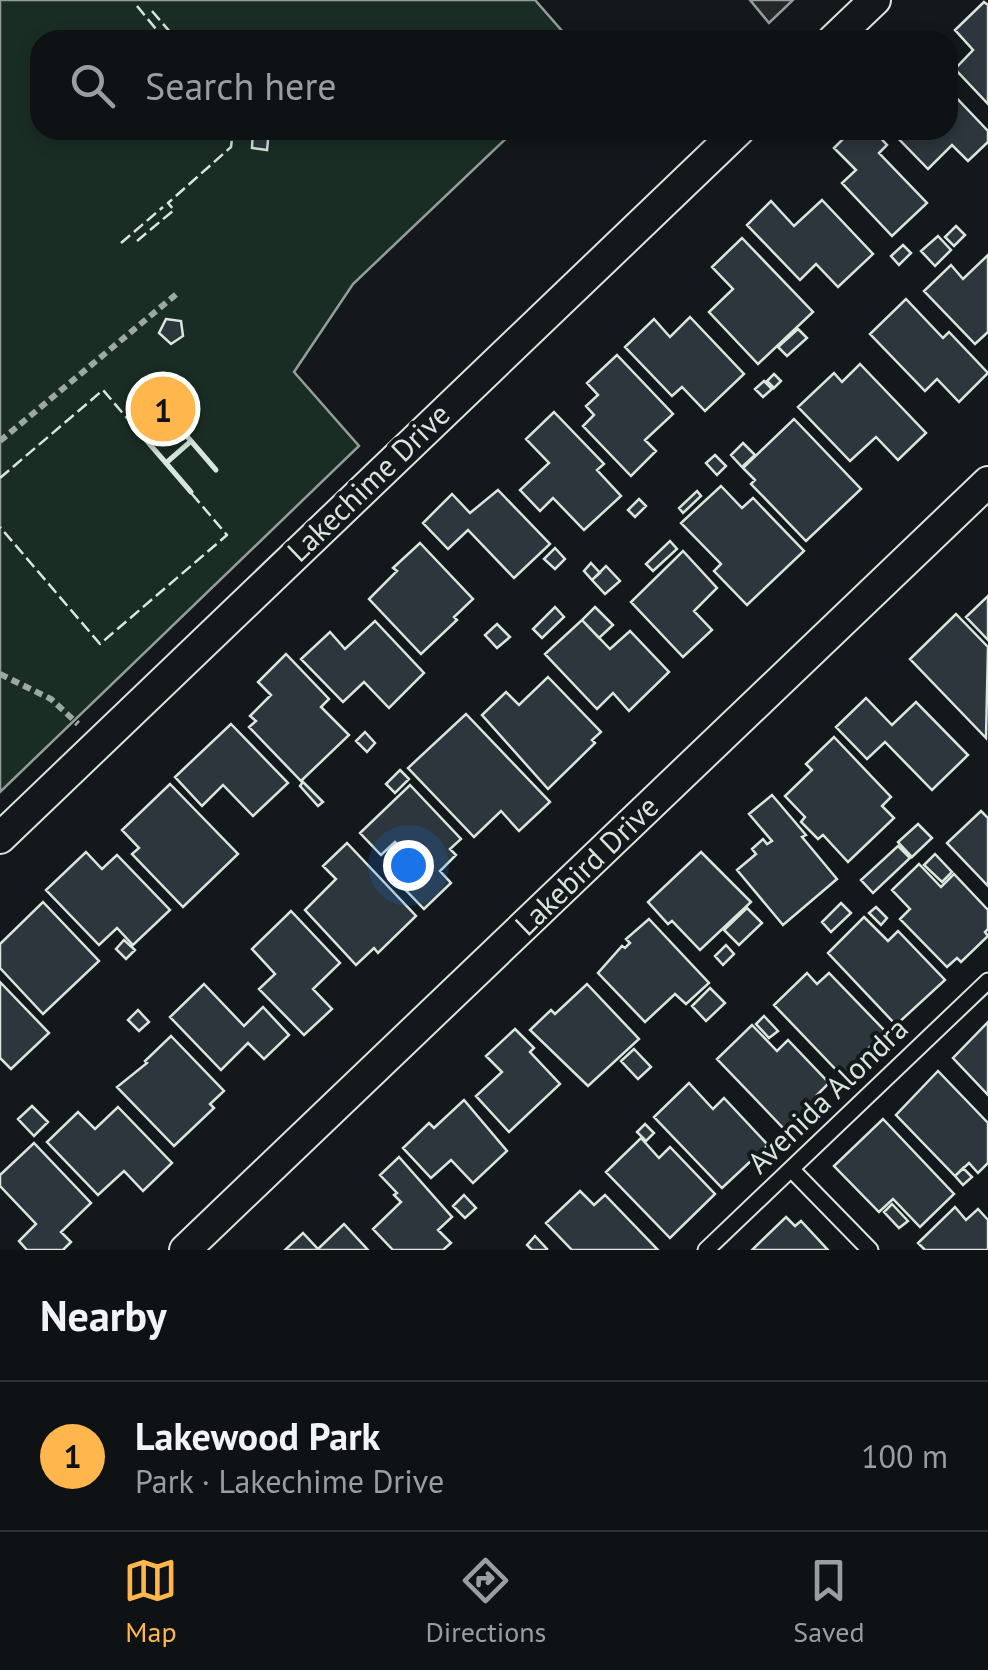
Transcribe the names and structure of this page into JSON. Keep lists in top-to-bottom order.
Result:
{
  "streets": {
    "street": ["Lakechime Drive", "Lakebird Drive"],
    "lane": ["Avenida Alondra"]
  },
  "page": {
    "search": "Search here",
    "pins": "1",
    "heading": "Nearby",
    "list": [
      {
        "mark": "1",
        "name": "Lakewood Park",
        "note": "Park · Lakechime Drive",
        "value": "100 m"
      }
    ],
    "nav": ["Map", "Directions", "Saved"]
  }
}
